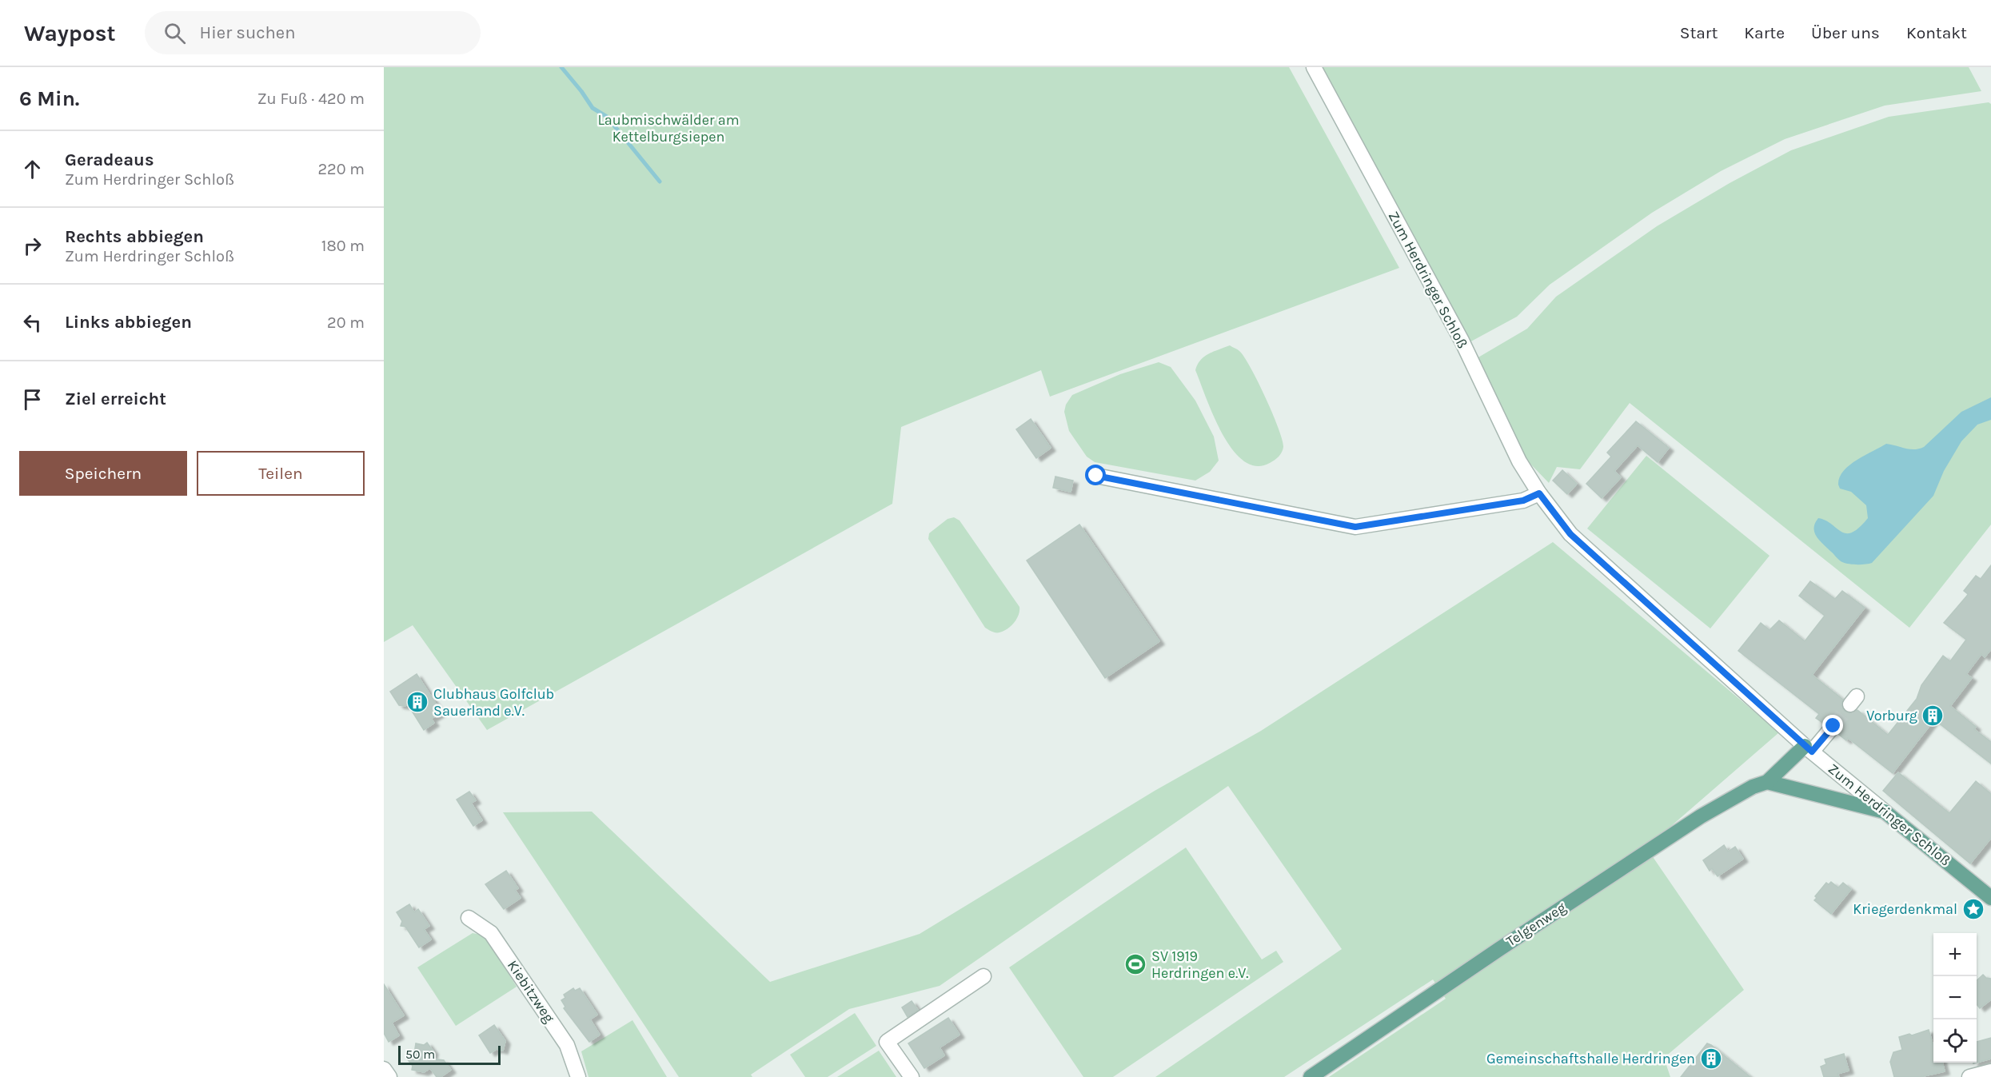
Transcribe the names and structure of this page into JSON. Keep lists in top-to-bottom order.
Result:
{
  "streets": {
    "main road": ["Zum Herdringer Schloß", "Telgenweg"],
    "street": ["Kiebitzweg"]
  },
  "crossings": [
    ["Zum Herdringer Schloß", "Telgenweg"]
  ],
  "parks": ["Laubmischwälder am Kettelburgsiepen"],
  "places": {
    "building": ["Clubhaus Golfclub Sauerland e.V.", "Vorburg", "Gemeinschaftshalle Herdringen"],
    "place": ["Kriegerdenkmal"],
    "sports": ["SV 1919 Herdringen e.V."]
  },
  "scale_bar": "50 m",
  "page": {
    "header": "Waypost",
    "search": "Hier suchen",
    "nav": [
      "Start",
      "Karte",
      "Über uns",
      "Kontakt"
    ],
    "heading": ["6 Min.", "Zu Fuß · 420 m"],
    "list": [
      ["Geradeaus", "Zum Herdringer Schloß", "220 m"],
      ["Rechts abbiegen", "Zum Herdringer Schloß", "180 m"],
      ["Links abbiegen", "20 m"],
      "Ziel erreicht"
    ],
    "buttons": ["Speichern", "Teilen"],
    "map_buttons": ["+", "−"],
    "scale": "50 m"
  }
}
